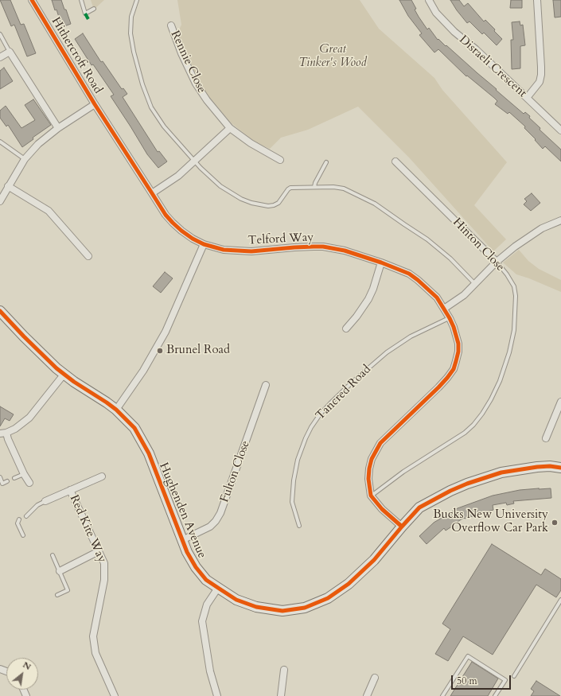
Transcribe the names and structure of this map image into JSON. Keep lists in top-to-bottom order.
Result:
{
  "streets": {
    "street": [
      "Hithercroft Road",
      "Rennie Close",
      "Disraeli Crescent",
      "Telford Way",
      "Hinton Close",
      "Fulton Close",
      "Hughenden Avenue",
      "Red Kite Way"
    ],
    "lane": ["Tancred Road"]
  },
  "crossings": [
    ["Hithercroft Road", "Telford Way"],
    ["Telford Way", "Hinton Close"],
    ["Telford Way", "Tancred Road"],
    ["Fulton Close", "Hughenden Avenue"]
  ],
  "parks": ["Great Tinker's Wood"],
  "places": ["Brunel Road", "Bucks New University Overflow Car Park"],
  "scale_bar": "50 m",
  "north": "top right"
}
